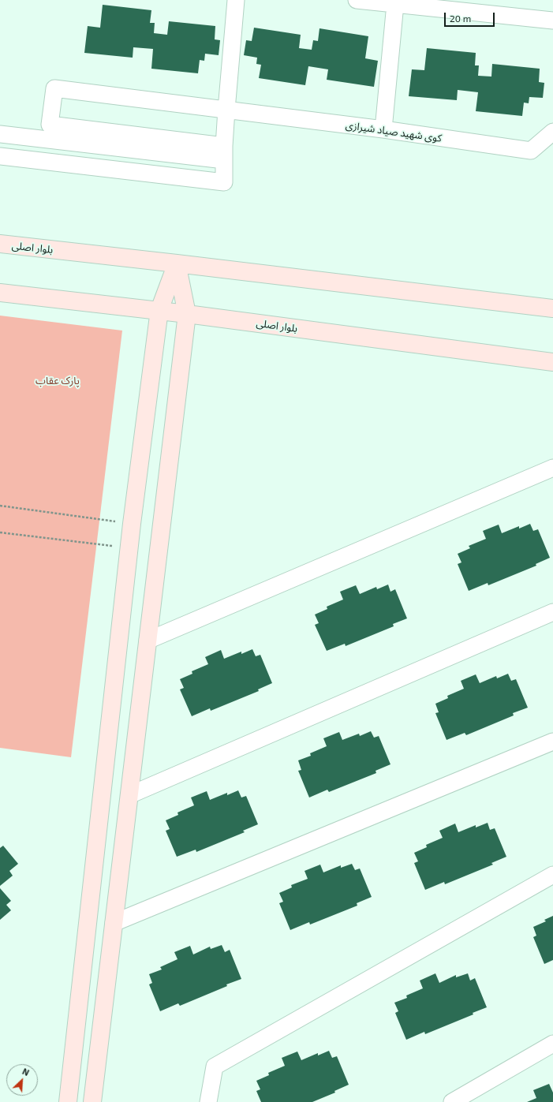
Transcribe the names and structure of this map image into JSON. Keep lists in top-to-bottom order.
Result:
{
  "streets": {
    "street": ["کوی شهید صیاد شیرازی", "بلوار اصلی"]
  },
  "parks": ["پارک عقاب"],
  "scale_bar": "20 m",
  "north": "top right"
}
